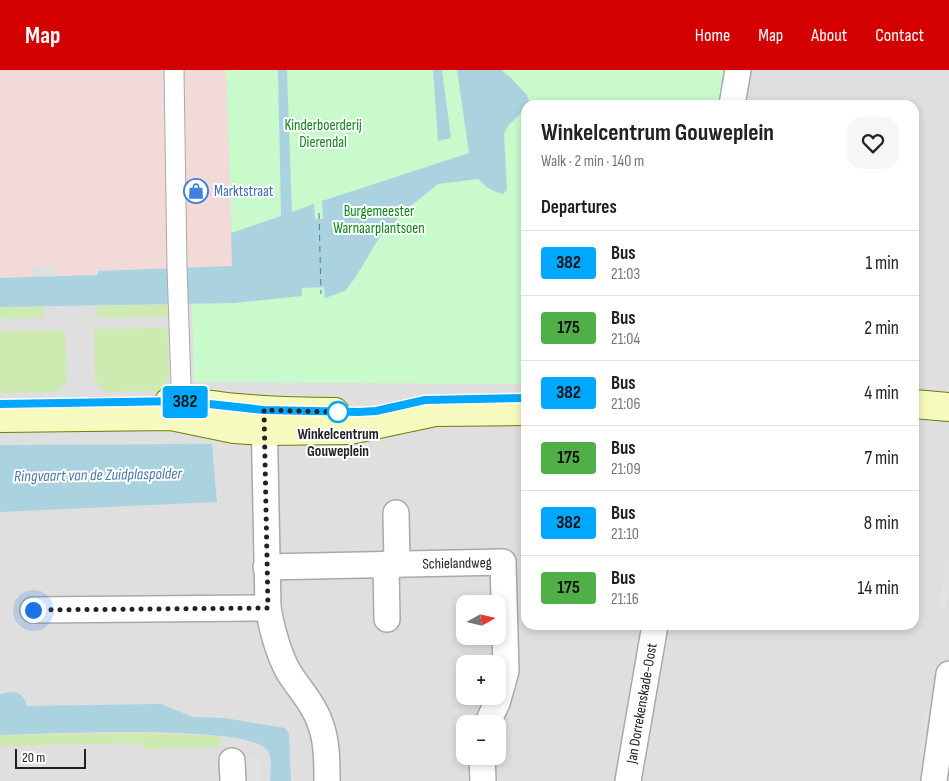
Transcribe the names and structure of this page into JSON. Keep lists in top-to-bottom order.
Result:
{
  "streets": {
    "street": ["Schielandweg", "Jan Dorrekenskade-Oost"]
  },
  "water": ["Ringvaart van de Zuidplaspolder"],
  "parks": ["Kinderboerderij Dierendal", "Burgemeester Warnaarplantsoen"],
  "places": {
    "shop": ["Marktstraat"],
    "other": ["Winkelcentrum Gouweplein"]
  },
  "lines": ["bus line 382"],
  "scale_bar": "20 m",
  "north": "right",
  "page": {
    "header": "Map",
    "nav": [
      "Home",
      "Map",
      "About",
      "Contact"
    ],
    "on_map": "382",
    "heading": [
      ["Winkelcentrum Gouweplein", "Walk · 2 min · 140 m"],
      "Departures"
    ],
    "list": [
      {
        "mark": "382",
        "name": "Bus",
        "note": "21:03",
        "value": "1 min"
      },
      {
        "mark": "175",
        "name": "Bus",
        "note": "21:04",
        "value": "2 min"
      },
      {
        "mark": "382",
        "name": "Bus",
        "note": "21:06",
        "value": "4 min"
      },
      {
        "mark": "175",
        "name": "Bus",
        "note": "21:09",
        "value": "7 min"
      },
      {
        "mark": "382",
        "name": "Bus",
        "note": "21:10",
        "value": "8 min"
      },
      {
        "mark": "175",
        "name": "Bus",
        "note": "21:16",
        "value": "14 min"
      }
    ],
    "map_buttons": ["+", "−"],
    "scale": "20 m"
  }
}
